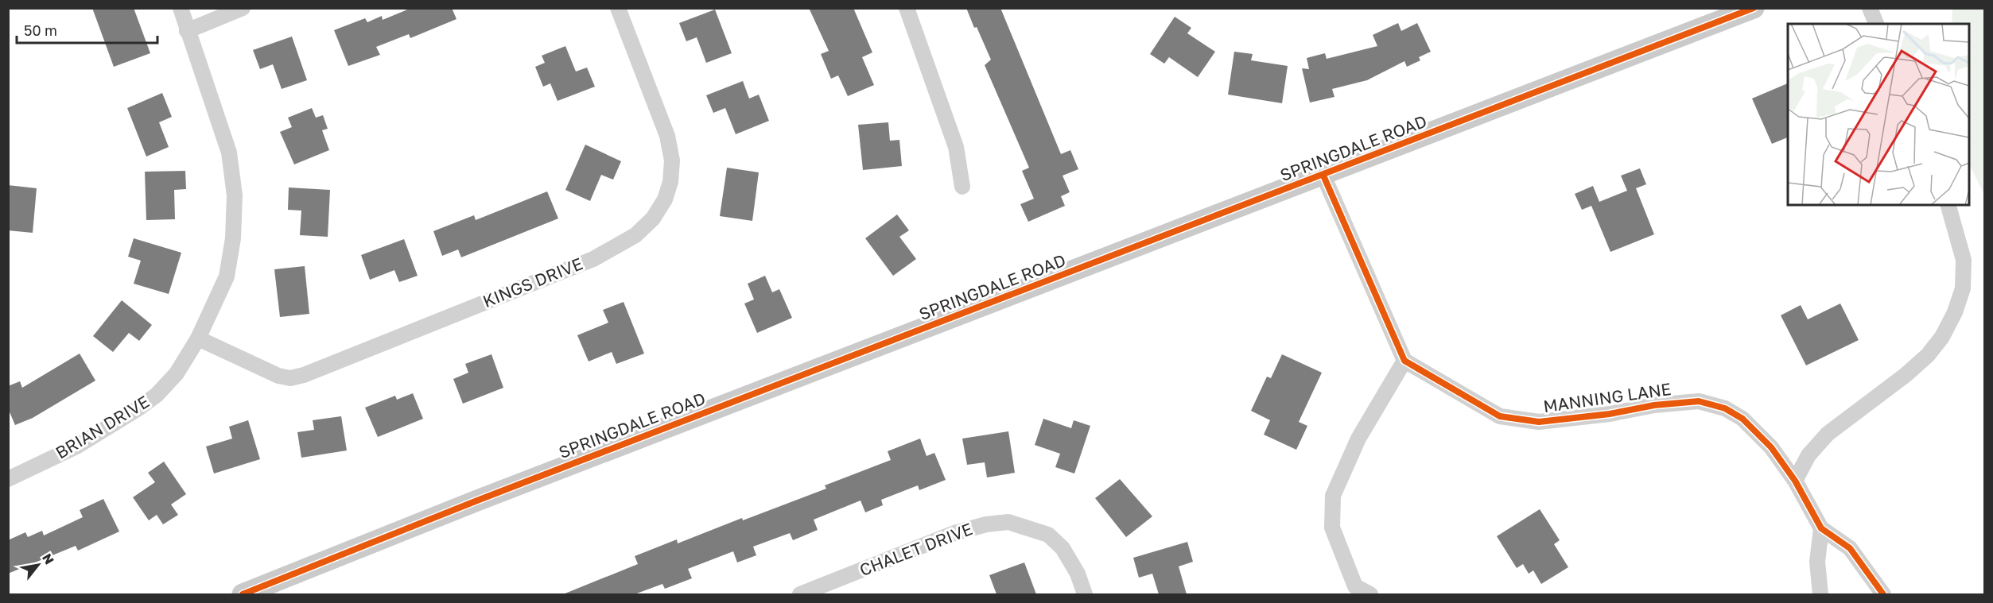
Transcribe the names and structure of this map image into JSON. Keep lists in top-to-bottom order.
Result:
{
  "streets": {
    "main road": ["SPRINGDALE ROAD"],
    "street": [
      "KINGS DRIVE",
      "MANNING LANE",
      "BRIAN DRIVE",
      "CHALET DRIVE"
    ]
  },
  "crossings": [
    ["KINGS DRIVE", "BRIAN DRIVE"]
  ],
  "scale_bar": "50 m",
  "north": "top right"
}
